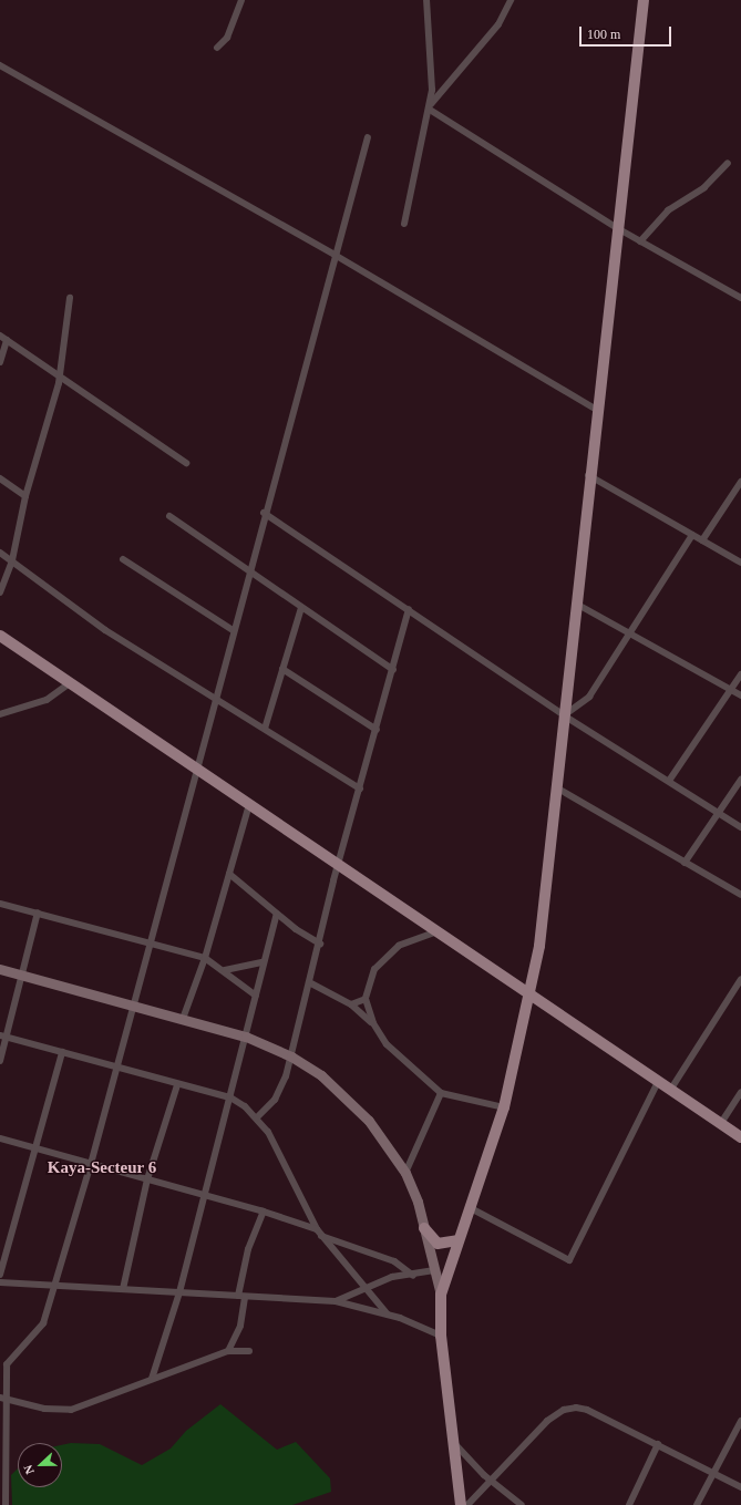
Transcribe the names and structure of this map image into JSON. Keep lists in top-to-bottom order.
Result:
{
  "districts": ["Kaya-Secteur 6"],
  "scale_bar": "100 m",
  "north": "left"
}
